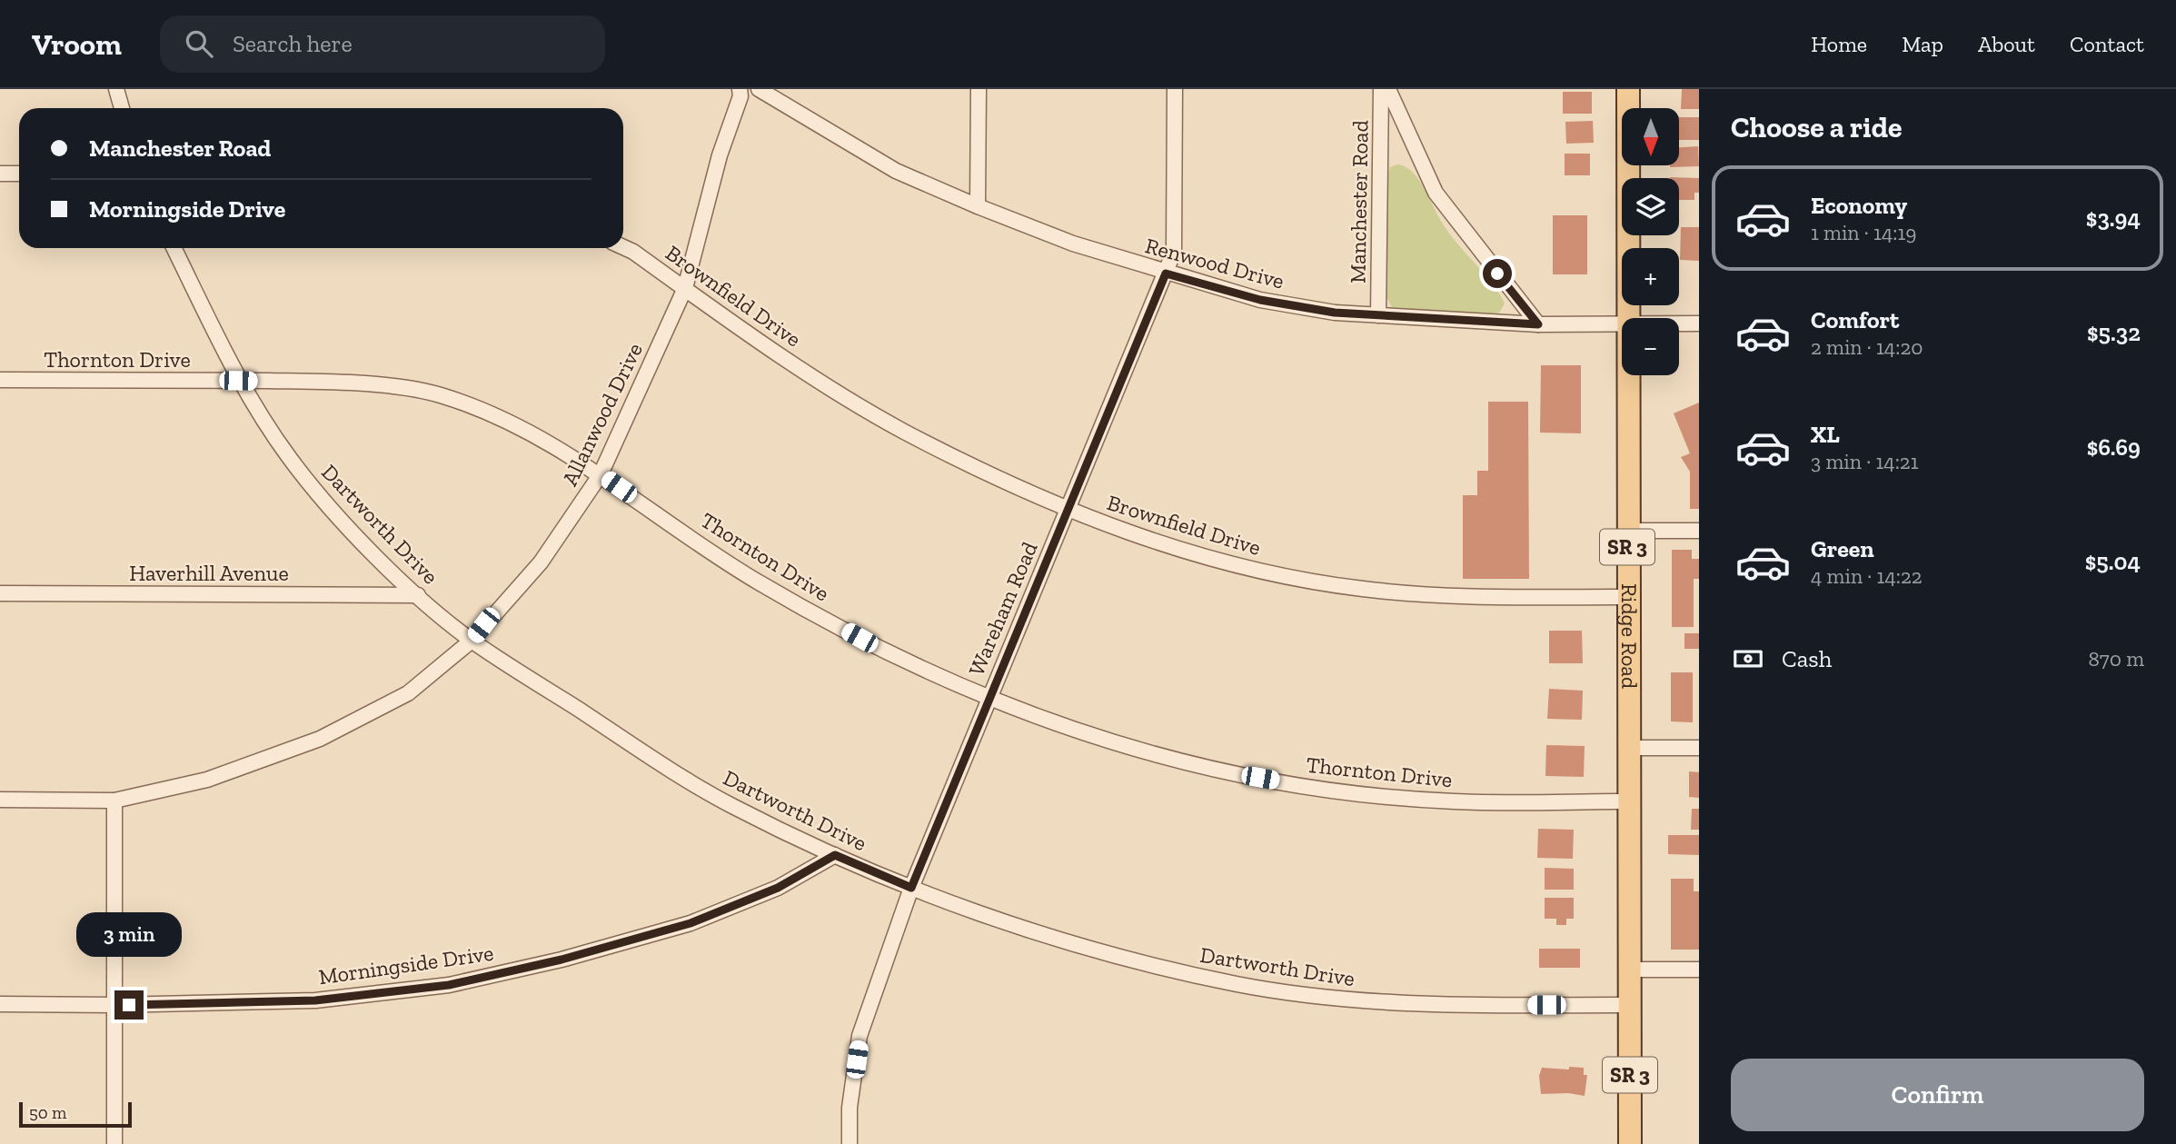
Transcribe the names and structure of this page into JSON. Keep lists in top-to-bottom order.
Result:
{
  "streets": {
    "main road": ["SR 3", "Ridge Road"],
    "street": [
      "Manchester Road",
      "Renwood Drive",
      "Brownfield Drive",
      "Thornton Drive",
      "Allanwood Drive",
      "Dartworth Drive",
      "Haverhill Avenue",
      "Wareham Road",
      "Morningside Drive"
    ]
  },
  "crossings": [
    ["Manchester Road", "Renwood Drive"],
    ["Renwood Drive", "Wareham Road"],
    ["Brownfield Drive", "Allanwood Drive"],
    ["Brownfield Drive", "Wareham Road"],
    ["Brownfield Drive", "Ridge Road"],
    ["Thornton Drive", "Allanwood Drive"],
    ["Thornton Drive", "Dartworth Drive"],
    ["Thornton Drive", "Wareham Road"],
    ["Thornton Drive", "Ridge Road"],
    ["Allanwood Drive", "Dartworth Drive"],
    ["Dartworth Drive", "Haverhill Avenue"],
    ["Dartworth Drive", "Wareham Road"],
    ["Dartworth Drive", "Ridge Road"],
    ["Dartworth Drive", "Morningside Drive"]
  ],
  "scale_bar": "50 m",
  "north": "bottom",
  "page": {
    "header": "Vroom",
    "search": "Search here",
    "nav": [
      "Home",
      "Map",
      "About",
      "Contact"
    ],
    "heading": "Choose a ride",
    "map_buttons": ["+", "−"],
    "banner": ["Manchester Road", "Morningside Drive"],
    "list": [
      {
        "name": "Economy",
        "note": "1 min · 14:19",
        "value": "$3.94"
      },
      {
        "name": "Comfort",
        "note": "2 min · 14:20",
        "value": "$5.32"
      },
      {
        "name": "XL",
        "note": "3 min · 14:21",
        "value": "$6.69"
      },
      {
        "name": "Green",
        "note": "4 min · 14:22",
        "value": "$5.04"
      }
    ],
    "pay": ["Cash", "870 m"],
    "bubble": "3 min",
    "buttons": "Confirm",
    "scale": "50 m"
  }
}
